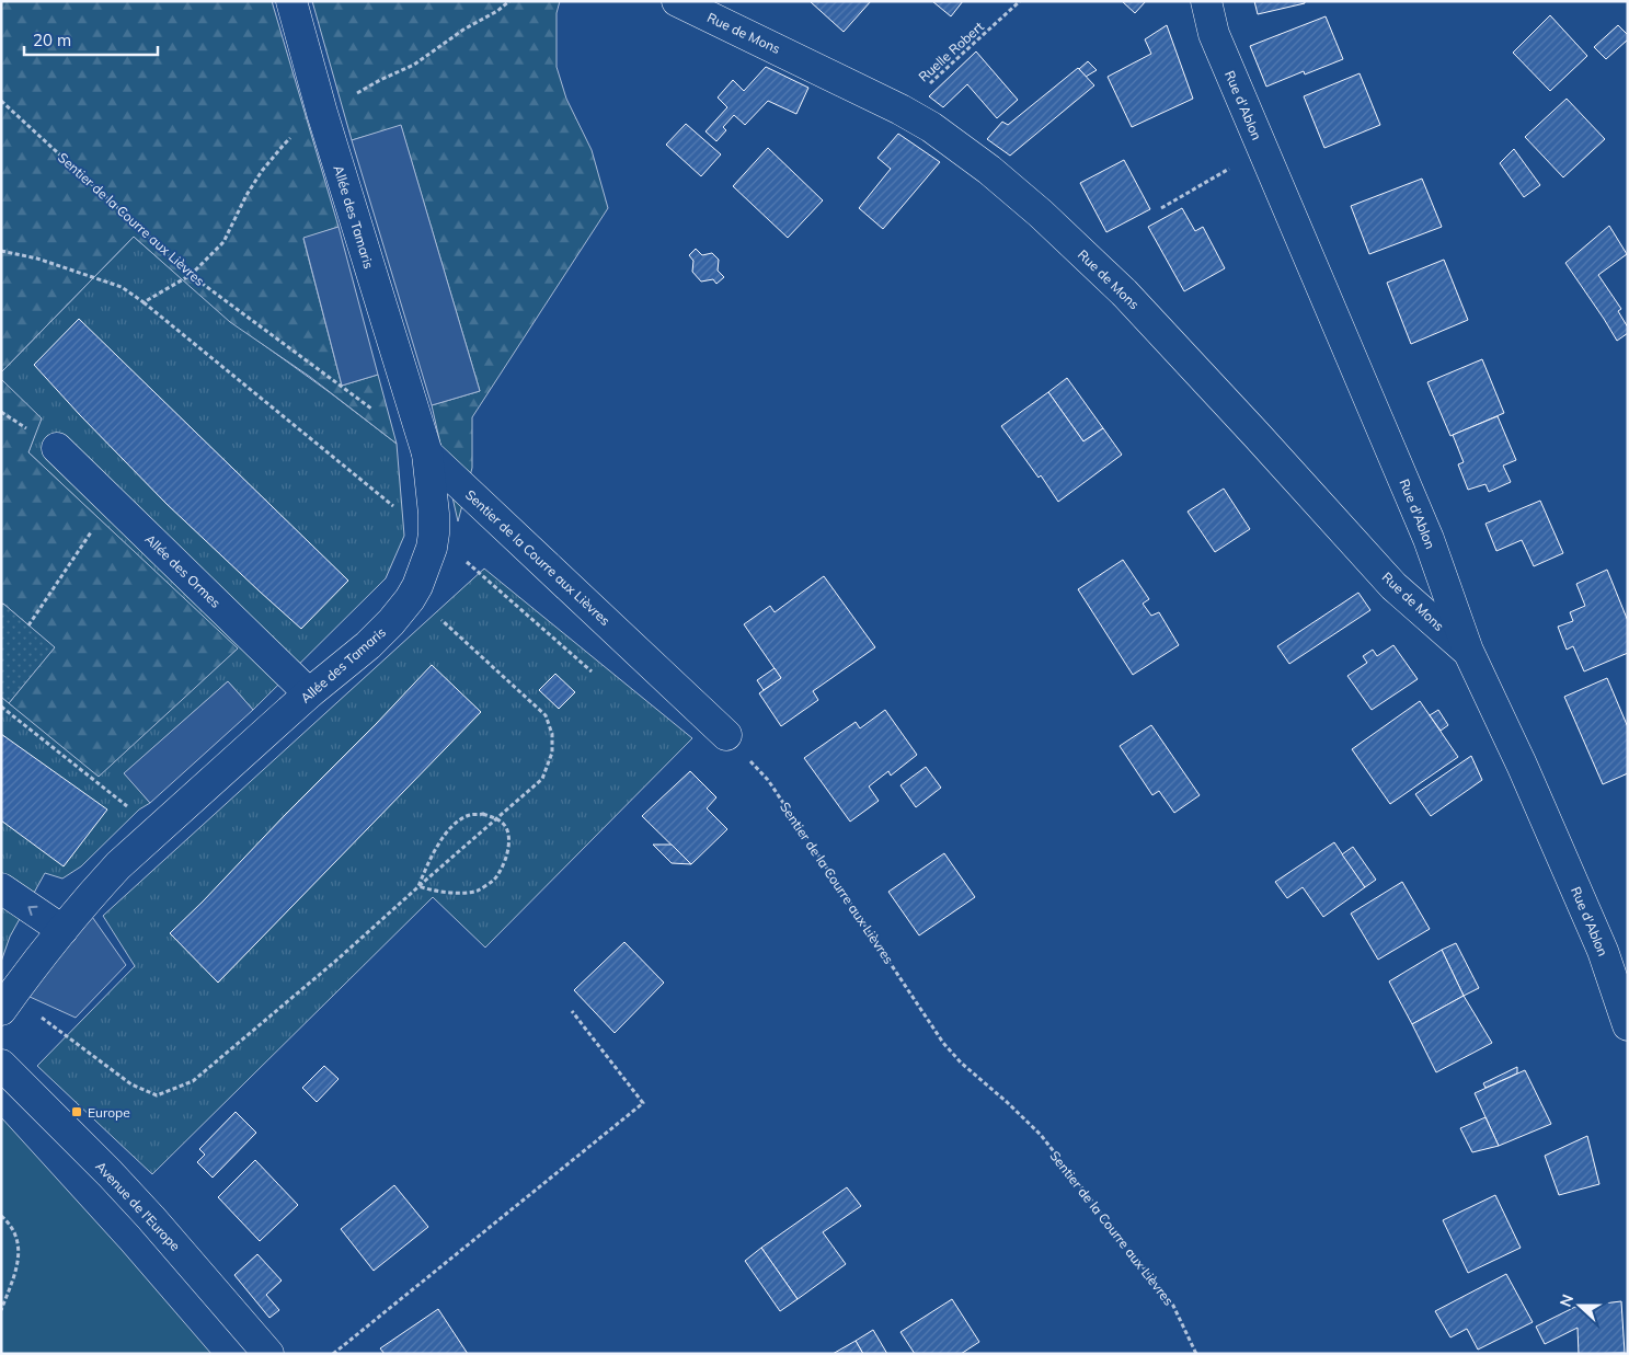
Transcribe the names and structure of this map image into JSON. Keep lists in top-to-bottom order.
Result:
{
  "streets": {
    "street": [
      "Rue de Mons",
      "Rue d'Ablon",
      "Allée des Tamaris",
      "Sentier de la Courre aux Lièvres",
      "Allée des Ormes",
      "Avenue de l'Europe"
    ],
    "path": ["Ruelle Robert"]
  },
  "crossings": [
    ["Rue de Mons", "Rue d'Ablon"],
    ["Allée des Tamaris", "Sentier de la Courre aux Lièvres"],
    ["Allée des Tamaris", "Allée des Ormes"]
  ],
  "places": {
    "transit": ["Europe"]
  },
  "scale_bar": "20 m",
  "north": "left"
}
